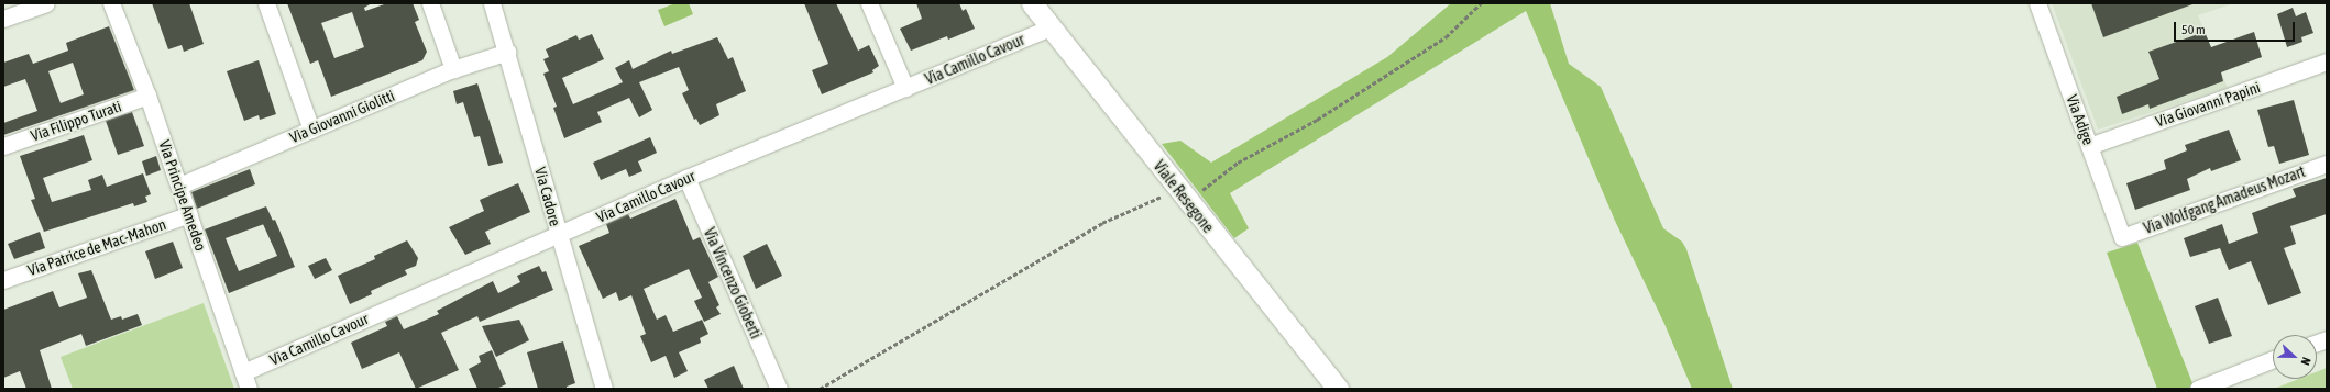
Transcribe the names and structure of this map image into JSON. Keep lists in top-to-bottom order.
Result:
{
  "streets": {
    "street": [
      "Via Camillo Cavour",
      "Via Giovanni Papini",
      "Via Giovanni Giolitti",
      "Via Adige",
      "Via Filippo Turati",
      "Via Principe Amedeo",
      "Via Cadore",
      "Viale Resegone",
      "Via Wolfgang Amadeus Mozart",
      "Via Patrice de Mac-Mahon",
      "Via Vincenzo Gioberti"
    ]
  },
  "crossings": [
    ["Via Camillo Cavour", "Via Principe Amedeo"],
    ["Via Camillo Cavour", "Via Cadore"],
    ["Via Camillo Cavour", "Viale Resegone"],
    ["Via Camillo Cavour", "Via Vincenzo Gioberti"],
    ["Via Giovanni Papini", "Via Adige"],
    ["Via Giovanni Giolitti", "Via Principe Amedeo"],
    ["Via Giovanni Giolitti", "Via Cadore"],
    ["Via Adige", "Via Wolfgang Amadeus Mozart"],
    ["Via Filippo Turati", "Via Principe Amedeo"],
    ["Via Principe Amedeo", "Via Patrice de Mac-Mahon"]
  ],
  "scale_bar": "50 m",
  "north": "right"
}
